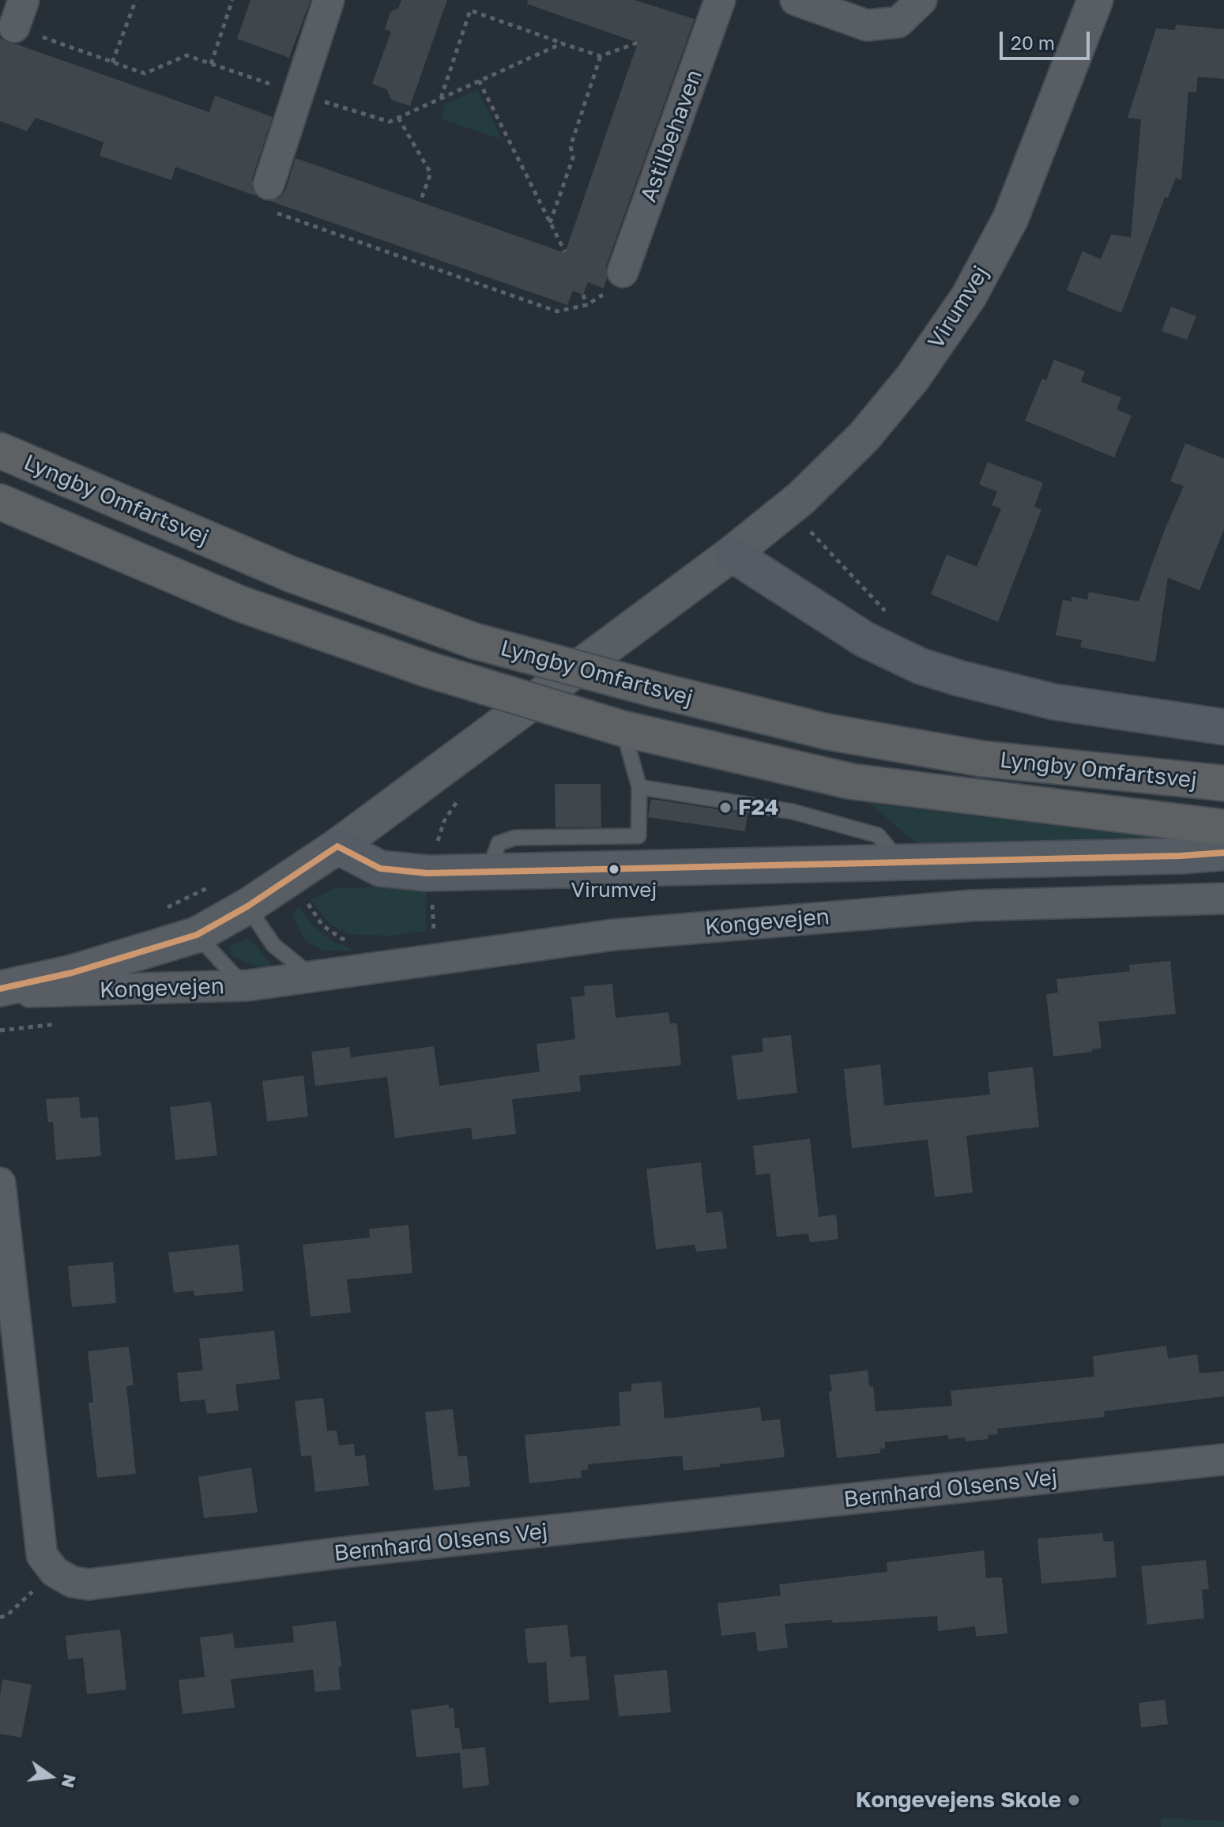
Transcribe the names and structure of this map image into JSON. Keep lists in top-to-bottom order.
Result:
{
  "streets": {
    "highway": ["Lyngby Omfartsvej"],
    "street": [
      "Astilbehaven",
      "Virumvej",
      "Kongevejen",
      "Bernhard Olsens Vej"
    ]
  },
  "crossings": [
    ["Virumvej", "Kongevejen"]
  ],
  "places": ["F24", "Virumvej", "Kongevejens Skole"],
  "scale_bar": "20 m",
  "north": "right"
}
